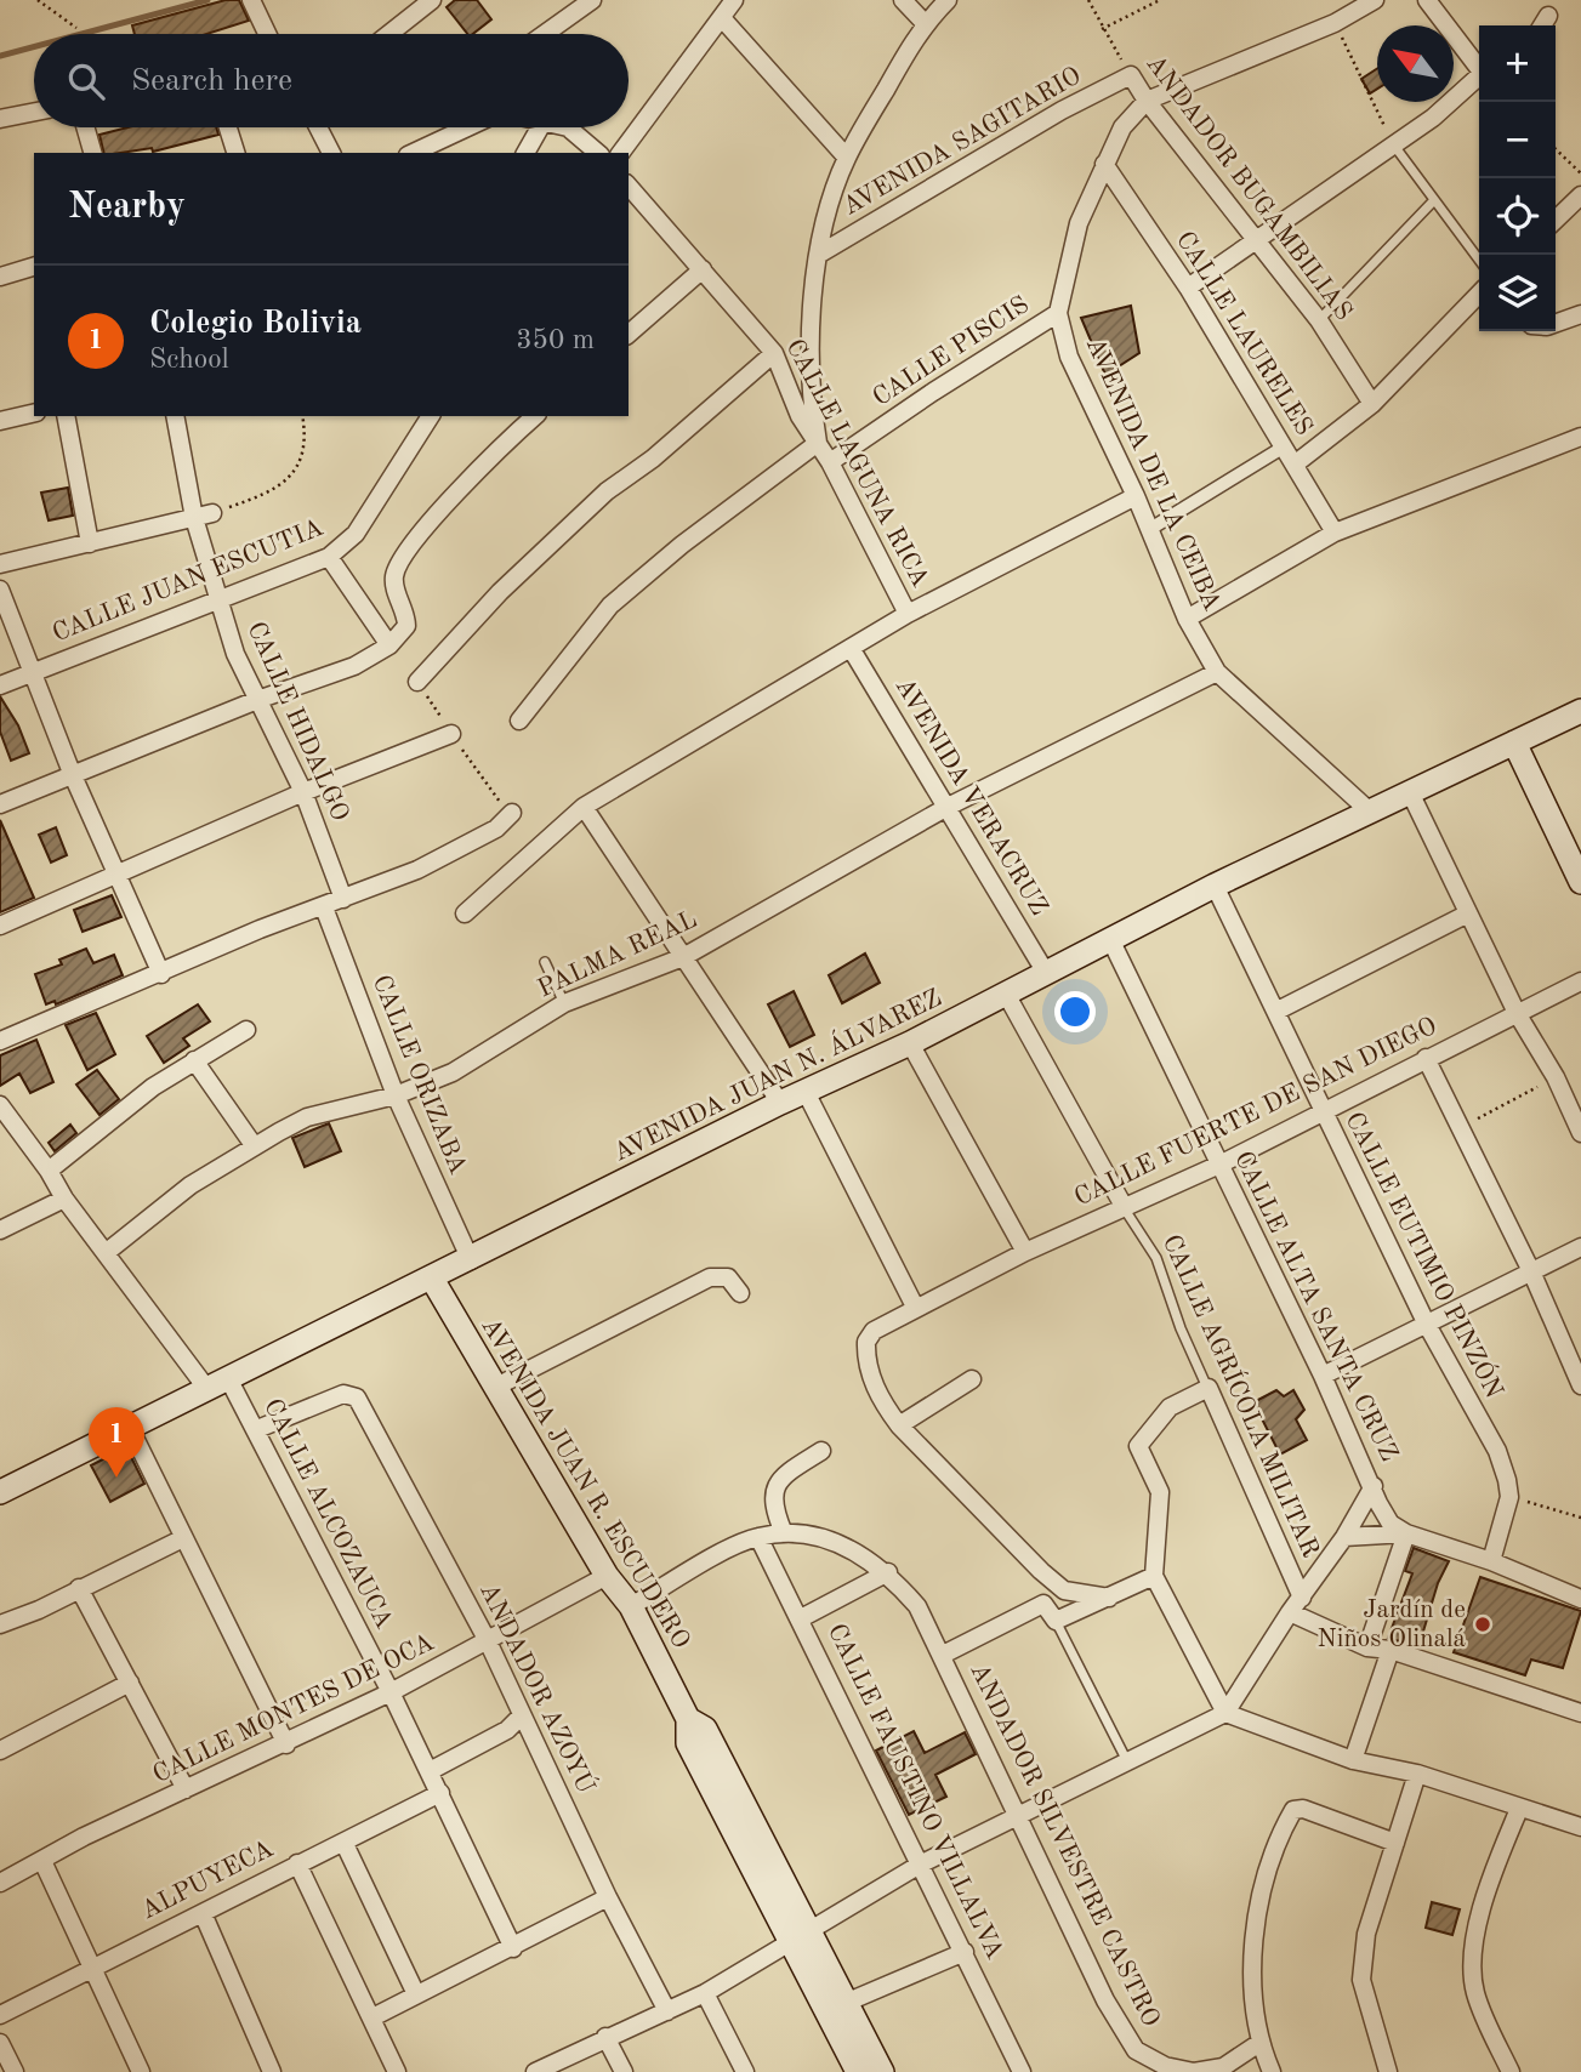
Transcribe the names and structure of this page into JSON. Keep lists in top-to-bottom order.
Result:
{
  "streets": {
    "main road": ["AVENIDA JUAN N. ÁLVAREZ", "AVENIDA JUAN R. ESCUDERO"],
    "street": [
      "AVENIDA SAGITARIO",
      "ANDADOR BUGAMBILIAS",
      "CALLE LAURELES",
      "CALLE PISCIS",
      "CALLE LAGUNA RICA",
      "AVENIDA DE LA CEIBA",
      "CALLE JUAN ESCUTIA",
      "CALLE HIDALGO",
      "AVENIDA VERACRUZ",
      "PALMA REAL",
      "CALLE ORIZABA",
      "CALLE FUERTE DE SAN DIEGO",
      "CALLE EUTIMIO PINZÓN",
      "CALLE ALTA SANTA CRUZ",
      "CALLE AGRÍCOLA MILITAR",
      "CALLE ALCOZAUCA",
      "ANDADOR AZOYÚ",
      "CALLE MONTES DE OCA",
      "CALLE FAUSTINO VILLALVA",
      "ANDADOR SILVESTRE CASTRO",
      "ALPUYECA"
    ]
  },
  "crossings": [
    ["AVENIDA SAGITARIO", "ANDADOR BUGAMBILIAS"],
    ["ANDADOR BUGAMBILIAS", "AVENIDA DE LA CEIBA"],
    ["CALLE LAURELES", "AVENIDA DE LA CEIBA"],
    ["CALLE PISCIS", "CALLE LAGUNA RICA"],
    ["CALLE PISCIS", "AVENIDA DE LA CEIBA"],
    ["AVENIDA DE LA CEIBA", "PALMA REAL"],
    ["AVENIDA DE LA CEIBA", "AVENIDA JUAN N. ÁLVAREZ"],
    ["CALLE JUAN ESCUTIA", "CALLE HIDALGO"],
    ["AVENIDA VERACRUZ", "PALMA REAL"],
    ["AVENIDA VERACRUZ", "AVENIDA JUAN N. ÁLVAREZ"],
    ["PALMA REAL", "CALLE ORIZABA"],
    ["CALLE ORIZABA", "AVENIDA JUAN N. ÁLVAREZ"],
    ["AVENIDA JUAN N. ÁLVAREZ", "CALLE EUTIMIO PINZÓN"],
    ["AVENIDA JUAN N. ÁLVAREZ", "CALLE ALTA SANTA CRUZ"],
    ["AVENIDA JUAN N. ÁLVAREZ", "CALLE AGRÍCOLA MILITAR"],
    ["AVENIDA JUAN N. ÁLVAREZ", "AVENIDA JUAN R. ESCUDERO"],
    ["AVENIDA JUAN N. ÁLVAREZ", "CALLE ALCOZAUCA"],
    ["CALLE FUERTE DE SAN DIEGO", "CALLE EUTIMIO PINZÓN"],
    ["CALLE FUERTE DE SAN DIEGO", "CALLE ALTA SANTA CRUZ"],
    ["CALLE FUERTE DE SAN DIEGO", "CALLE AGRÍCOLA MILITAR"],
    ["AVENIDA JUAN R. ESCUDERO", "CALLE MONTES DE OCA"],
    ["CALLE ALCOZAUCA", "ANDADOR AZOYÚ"],
    ["CALLE ALCOZAUCA", "CALLE MONTES DE OCA"],
    ["CALLE ALCOZAUCA", "ALPUYECA"],
    ["ANDADOR AZOYÚ", "CALLE MONTES DE OCA"],
    ["CALLE FAUSTINO VILLALVA", "ANDADOR SILVESTRE CASTRO"]
  ],
  "places": ["Jardín de Niños Olinalá"],
  "north": "top left",
  "page": {
    "map_buttons": ["+", "−"],
    "search": "Search here",
    "heading": "Nearby",
    "list": [
      {
        "mark": "1",
        "name": "Colegio Bolivia",
        "note": "School",
        "value": "350 m"
      }
    ],
    "pins": "1"
  }
}
